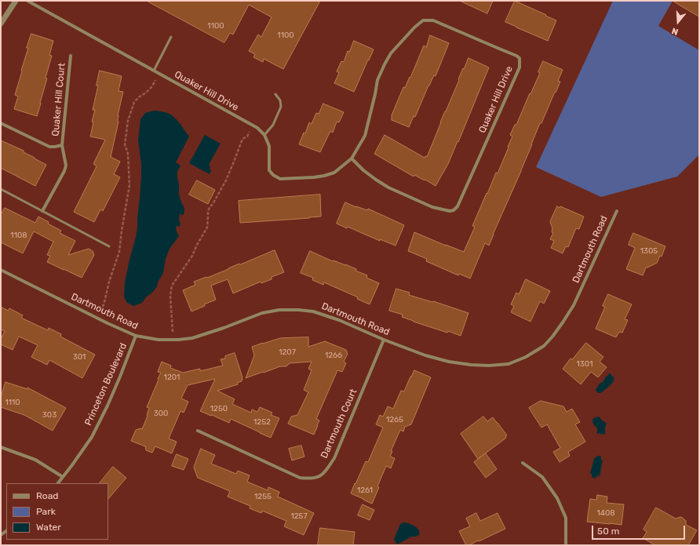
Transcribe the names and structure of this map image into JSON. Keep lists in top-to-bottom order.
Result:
{
  "streets": {
    "street": [
      "Quaker Hill Drive",
      "Quaker Hill Court",
      "Dartmouth Road",
      "Princeton Boulevard",
      "Dartmouth Court"
    ]
  },
  "crossings": [
    ["Dartmouth Road", "Princeton Boulevard"],
    ["Dartmouth Road", "Dartmouth Court"]
  ],
  "house_numbers": [
    "1100",
    "1100",
    "1108",
    "1305",
    "1207",
    "1266",
    "301",
    "1301",
    "1201",
    "1110",
    "1250",
    "300",
    "303",
    "1265",
    "1252",
    "1261",
    "1255",
    "1408",
    "1257"
  ],
  "legend": ["Road", "Park", "Water"],
  "scale_bar": "50 m",
  "north": "bottom"
}
